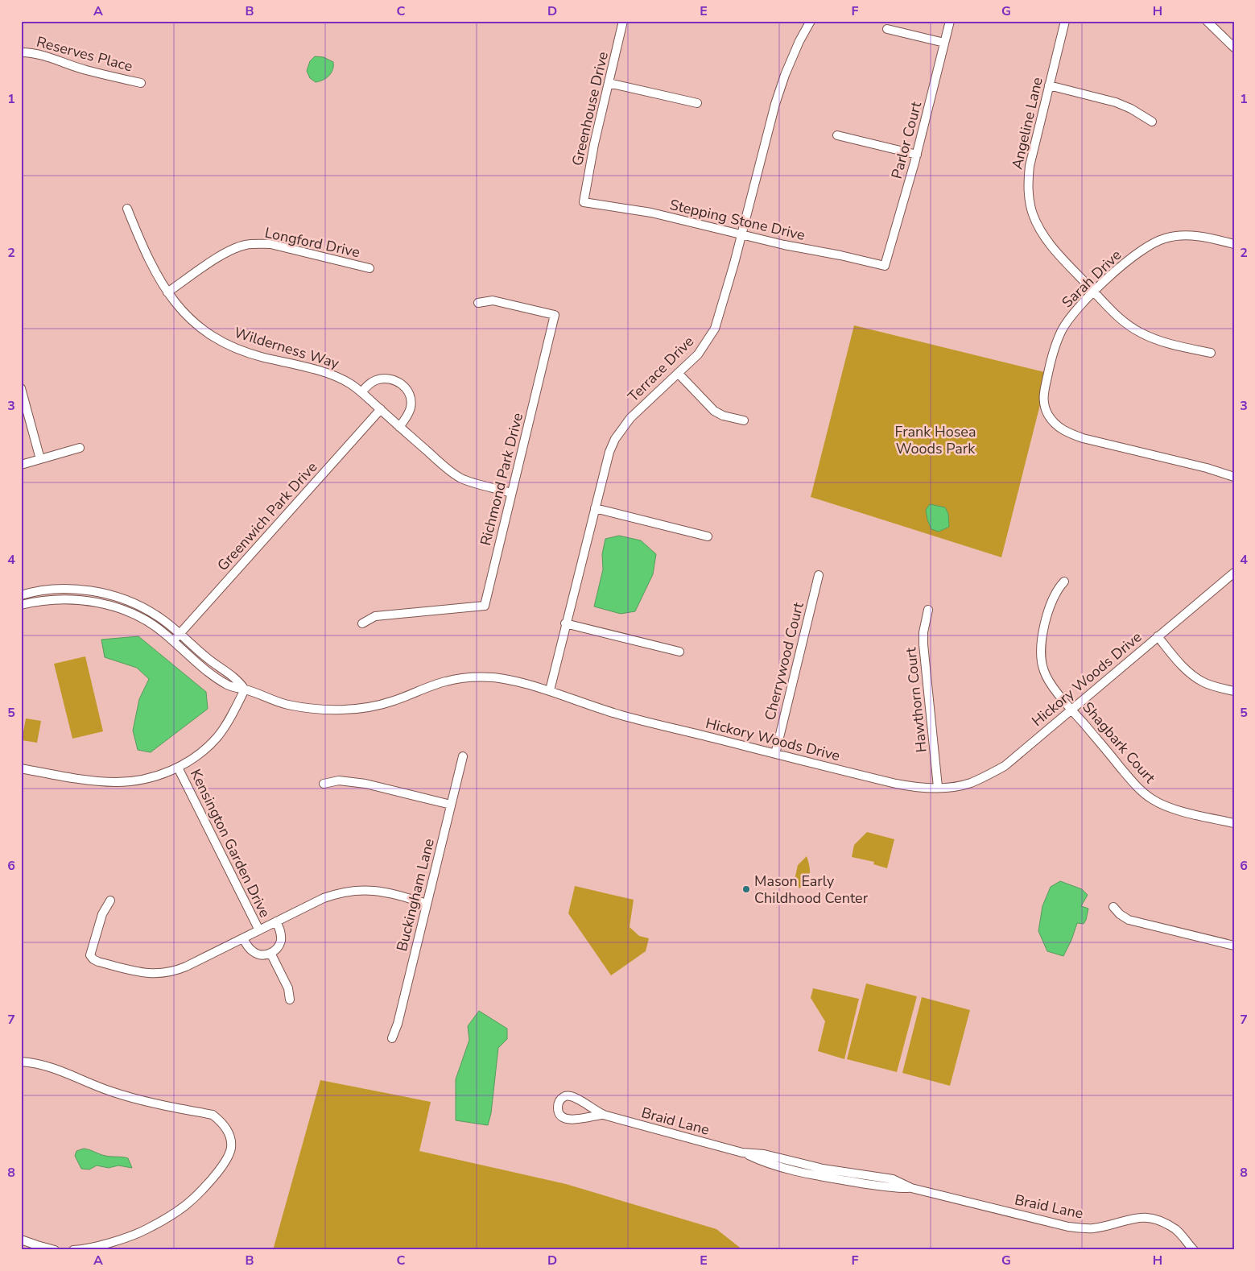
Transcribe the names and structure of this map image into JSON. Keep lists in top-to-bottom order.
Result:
{
  "streets": {
    "street": [
      "Reserves Place",
      "Greenhouse Drive",
      "Angeline Lane",
      "Parlor Court",
      "Stepping Stone Drive",
      "Longford Drive",
      "Sarah Drive",
      "Wilderness Way",
      "Terrace Drive",
      "Richmond Park Drive",
      "Greenwich Park Drive",
      "Cherrywood Court",
      "Hickory Woods Drive",
      "Hawthorn Court",
      "Shagbark Court",
      "Kensington Garden Drive",
      "Buckingham Lane",
      "Braid Lane"
    ]
  },
  "crossings": [
    ["Greenhouse Drive", "Stepping Stone Drive"],
    ["Angeline Lane", "Sarah Drive"],
    ["Parlor Court", "Stepping Stone Drive"],
    ["Stepping Stone Drive", "Terrace Drive"],
    ["Longford Drive", "Wilderness Way"],
    ["Wilderness Way", "Richmond Park Drive"],
    ["Wilderness Way", "Greenwich Park Drive"],
    ["Terrace Drive", "Hickory Woods Drive"],
    ["Greenwich Park Drive", "Hickory Woods Drive"],
    ["Cherrywood Court", "Hickory Woods Drive"],
    ["Hickory Woods Drive", "Hawthorn Court"],
    ["Hickory Woods Drive", "Shagbark Court"]
  ],
  "parks": ["Frank Hosea Woods Park"],
  "places": ["Mason Early Childhood Center"],
  "grid": {
    "columns": [
      "A",
      "B",
      "C",
      "D",
      "E",
      "F",
      "G",
      "H"
    ],
    "rows": [
      "1",
      "2",
      "3",
      "4",
      "5",
      "6",
      "7",
      "8"
    ]
  }
}
